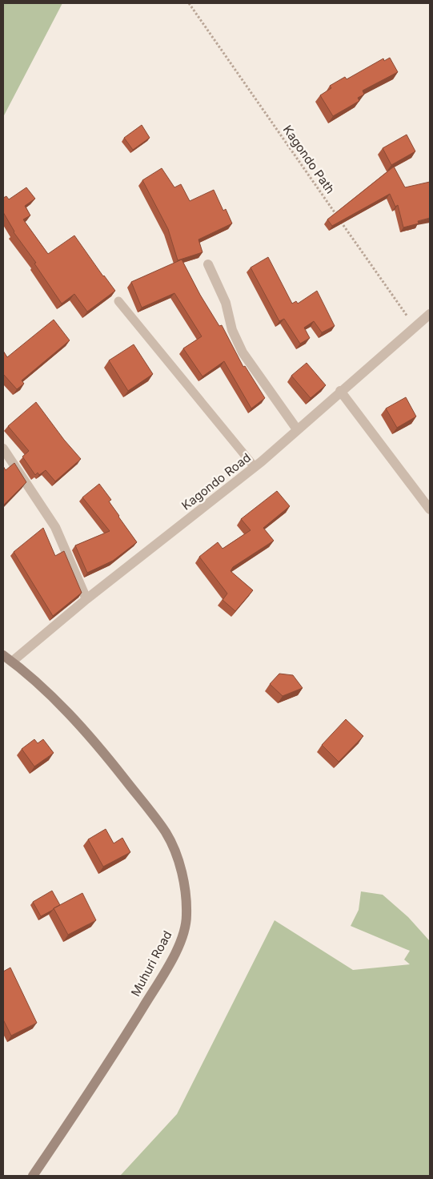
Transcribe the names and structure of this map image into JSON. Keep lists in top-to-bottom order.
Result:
{
  "streets": {
    "main road": ["Muhuri Road"],
    "street": ["Kagondo Road"],
    "path": ["Kagondo Path"]
  },
  "crossings": [
    ["Kagondo Path", "Kagondo Road"],
    ["Kagondo Road", "Muhuri Road"]
  ]
}
